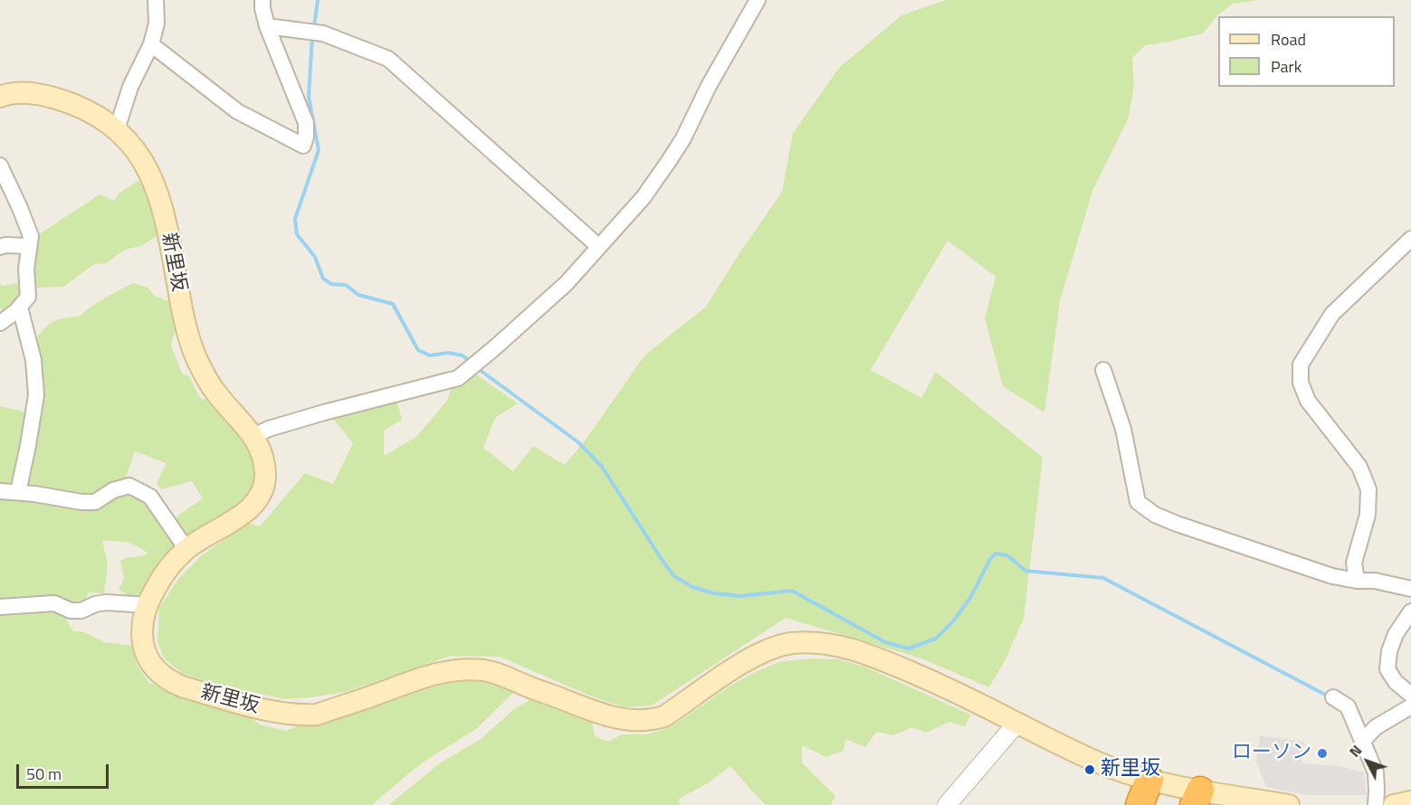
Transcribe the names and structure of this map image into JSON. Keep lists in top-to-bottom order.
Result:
{
  "streets": {
    "main road": ["新里坂"]
  },
  "places": ["ローソン", "新里坂"],
  "legend": ["Road", "Park"],
  "scale_bar": "50 m",
  "north": "top left"
}
